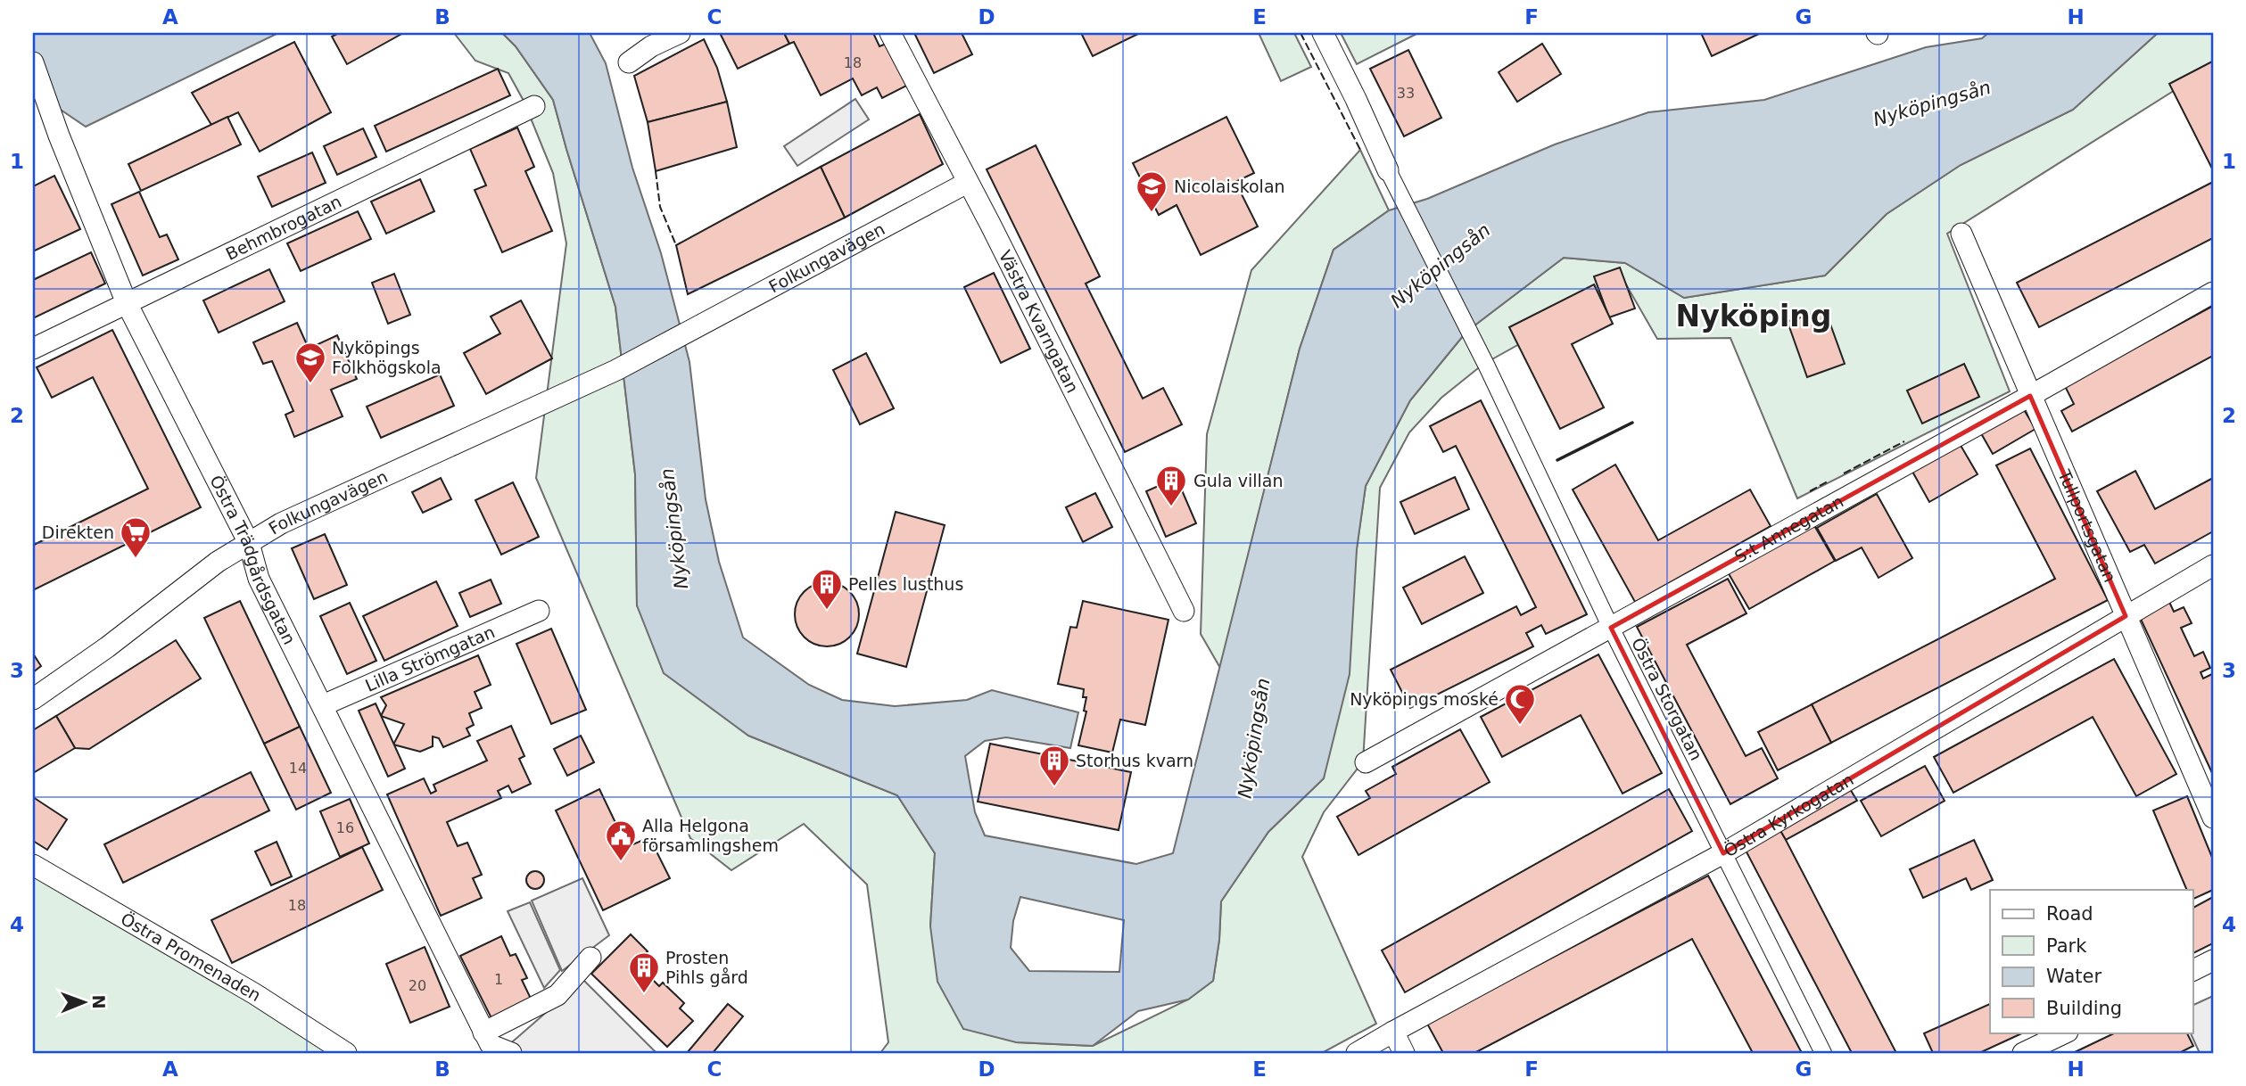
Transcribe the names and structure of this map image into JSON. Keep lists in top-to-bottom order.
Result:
{
  "streets": {
    "street": [
      "Behmbrogatan",
      "Folkungavägen",
      "Västra Kvarngatan",
      "Tullportsgatan",
      "S:t Annegatan",
      "Östra Trädgårdsgatan",
      "Lilla Strömgatan",
      "Östra Storgatan",
      "Östra Kyrkogatan",
      "Östra Promenaden"
    ]
  },
  "crossings": [
    ["Behmbrogatan", "Östra Trädgårdsgatan"],
    ["Folkungavägen", "Västra Kvarngatan"],
    ["Folkungavägen", "Östra Trädgårdsgatan"],
    ["Tullportsgatan", "S:t Annegatan"],
    ["Tullportsgatan", "Östra Kyrkogatan"],
    ["S:t Annegatan", "Östra Storgatan"],
    ["Östra Trädgårdsgatan", "Lilla Strömgatan"],
    ["Östra Storgatan", "Östra Kyrkogatan"]
  ],
  "districts": ["Nyköping"],
  "water": ["Nyköpingsån"],
  "places": {
    "school or university": ["Nicolaiskolan", "Nyköpings Folkhögskola"],
    "building": [
      "Gula villan",
      "Pelles lusthus",
      "Storhus kvarn",
      "Prosten Pihls gård"
    ],
    "supermarket": ["Direkten"],
    "mosque": ["Nyköpings moské"],
    "public building": ["Alla Helgona församlingshem"]
  },
  "house_numbers": [
    "18",
    "33",
    "14",
    "16",
    "18",
    "1",
    "20"
  ],
  "legend": [
    "Road",
    "Park",
    "Water",
    "Building"
  ],
  "north": "right",
  "grid": {
    "columns": [
      "A",
      "B",
      "C",
      "D",
      "E",
      "F",
      "G",
      "H"
    ],
    "rows": [
      "1",
      "2",
      "3",
      "4"
    ]
  }
}
